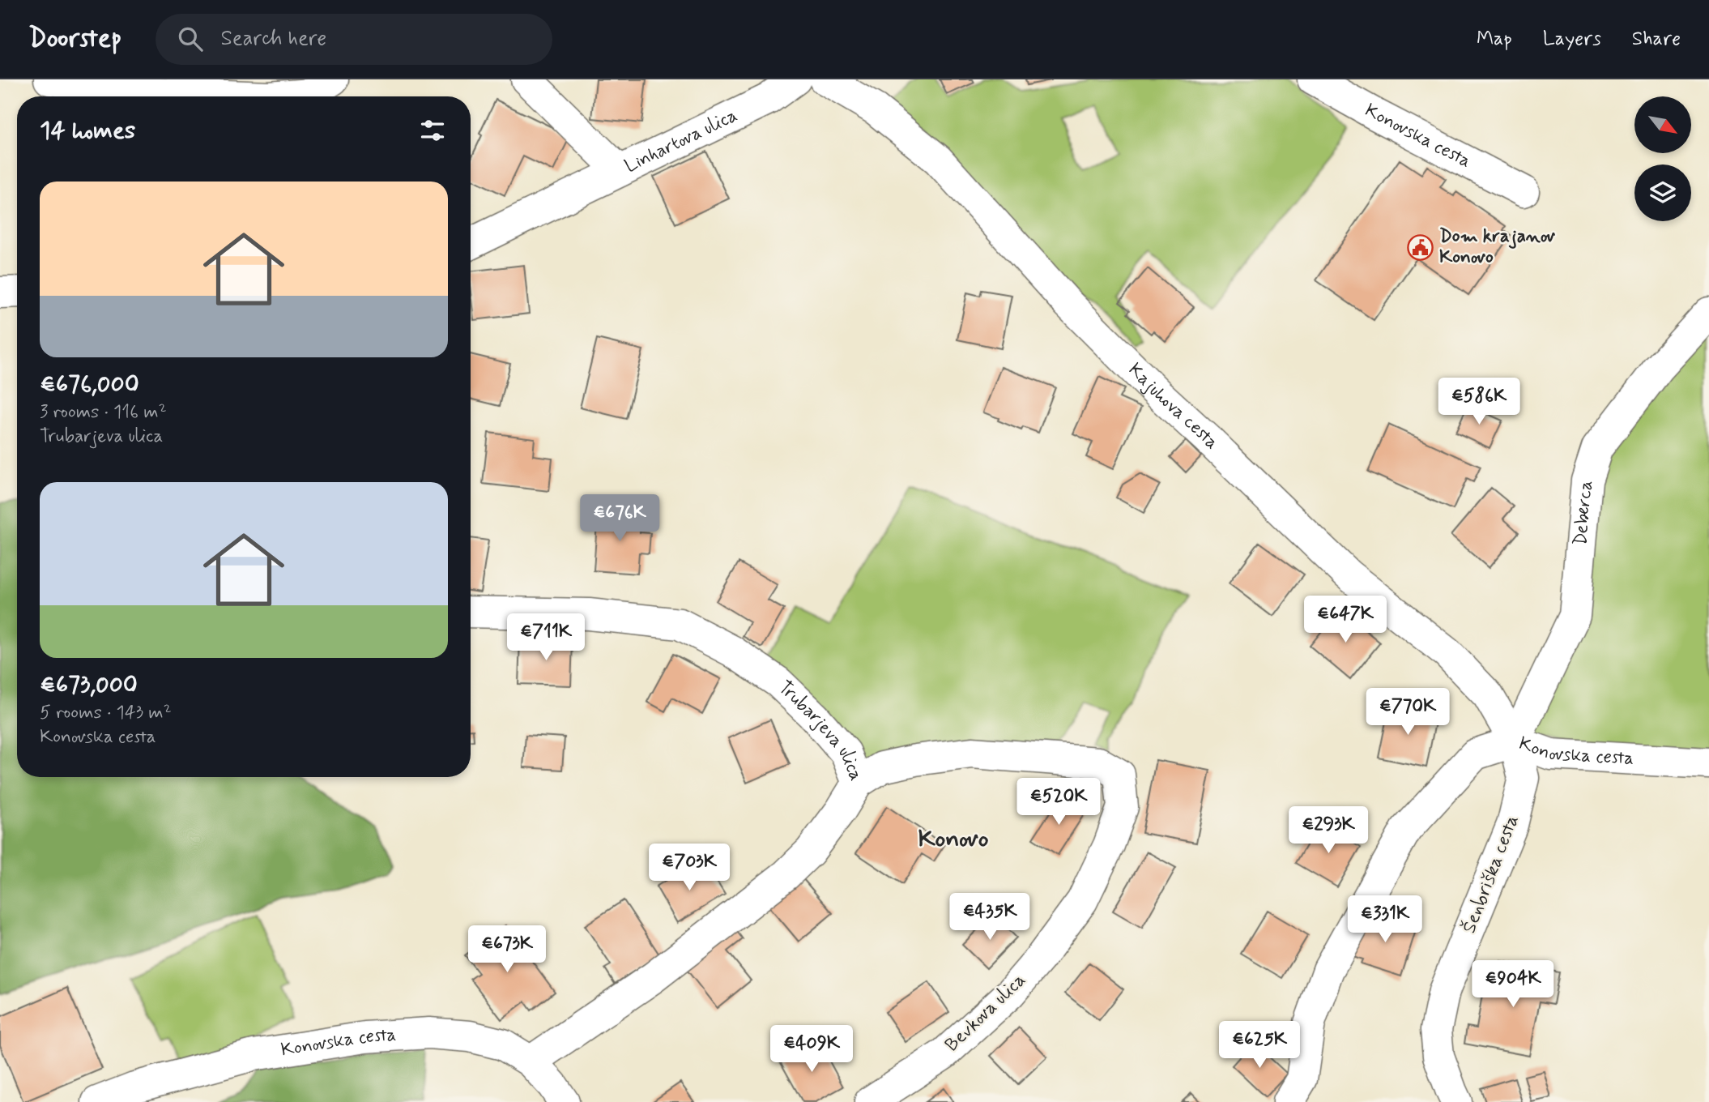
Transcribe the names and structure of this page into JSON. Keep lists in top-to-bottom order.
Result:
{
  "streets": {
    "street": [
      "Konovska cesta",
      "Linhartova ulica",
      "Kajuhova cesta",
      "Deberca",
      "Trubarjeva ulica",
      "Šenbriška cesta",
      "Bevkova ulica"
    ]
  },
  "crossings": [
    ["Konovska cesta", "Kajuhova cesta"],
    ["Konovska cesta", "Deberca"],
    ["Konovska cesta", "Trubarjeva ulica"],
    ["Konovska cesta", "Šenbriška cesta"],
    ["Kajuhova cesta", "Deberca"],
    ["Kajuhova cesta", "Šenbriška cesta"],
    ["Deberca", "Šenbriška cesta"],
    ["Trubarjeva ulica", "Bevkova ulica"]
  ],
  "districts": ["Konovo"],
  "places": {
    "public building": ["Dom krajanov Konovo"]
  },
  "north": "bottom right",
  "page": {
    "header": "Doorstep",
    "search": "Search here",
    "nav": ["Map", "Layers", "Share"],
    "heading": "14 homes",
    "list": [
      {
        "name": "€676,000",
        "note": "3 rooms · 116 m² · Trubarjeva ulica"
      },
      {
        "name": "€673,000",
        "note": "5 rooms · 143 m² · Konovska cesta"
      }
    ],
    "price": [
      "€586K",
      "€676K",
      "€647K",
      "€711K",
      "€770K",
      "€520K",
      "€293K",
      "€703K",
      "€435K",
      "€331K",
      "€673K",
      "€904K",
      "€625K",
      "€409K"
    ]
  }
}
